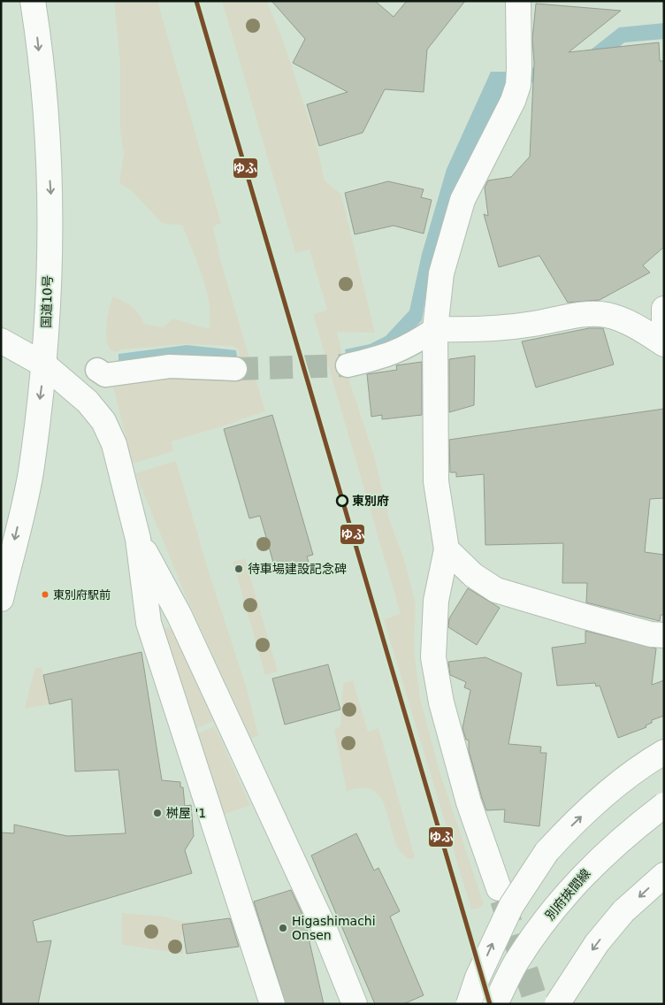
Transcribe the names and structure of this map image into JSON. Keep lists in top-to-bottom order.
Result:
{
  "streets": {
    "main road": ["国道10号", "別府挾間線"]
  },
  "one_way": ["国道10号"],
  "places": [
    "東別府",
    "待車場建設記念碑",
    "東別府駅前",
    "桝屋 '1",
    "Higashimachi Onsen"
  ],
  "lines": ["transit line ゆふ"]
}
